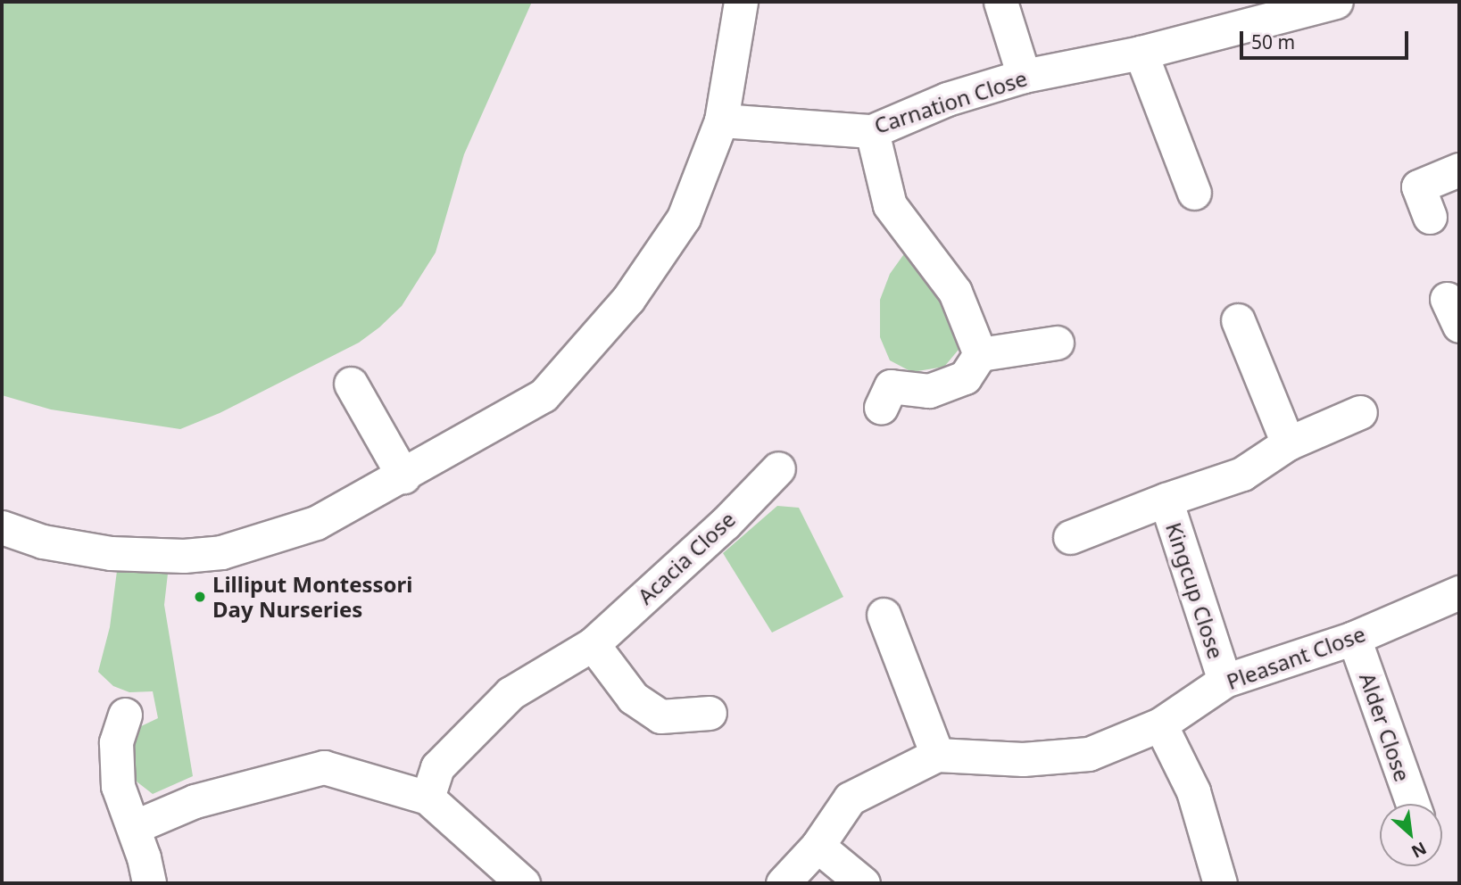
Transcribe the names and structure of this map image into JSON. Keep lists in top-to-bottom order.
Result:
{
  "streets": {
    "street": [
      "Carnation Close",
      "Acacia Close",
      "Kingcup Close",
      "Pleasant Close",
      "Alder Close"
    ]
  },
  "crossings": [
    ["Kingcup Close", "Pleasant Close"],
    ["Pleasant Close", "Alder Close"]
  ],
  "places": ["Lilliput Montessori Day Nurseries"],
  "scale_bar": "50 m",
  "north": "bottom right"
}
